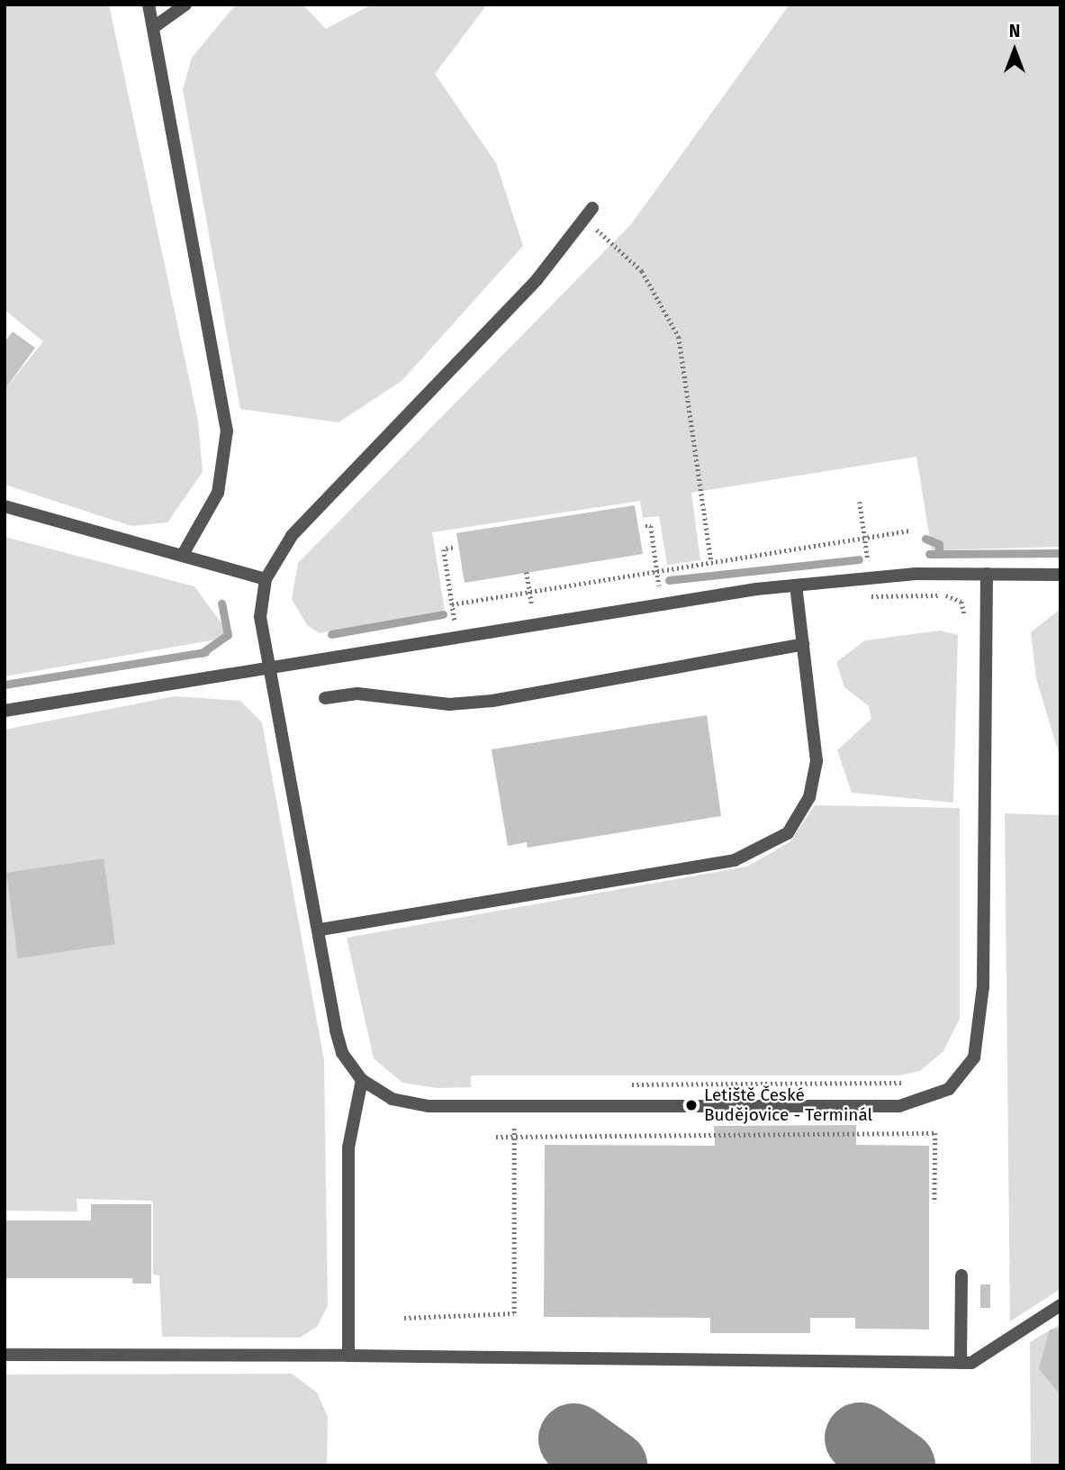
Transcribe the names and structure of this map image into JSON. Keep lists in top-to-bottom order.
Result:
{
  "places": ["Letiště České Budějovice - Terminál"],
  "north": "top"
}
